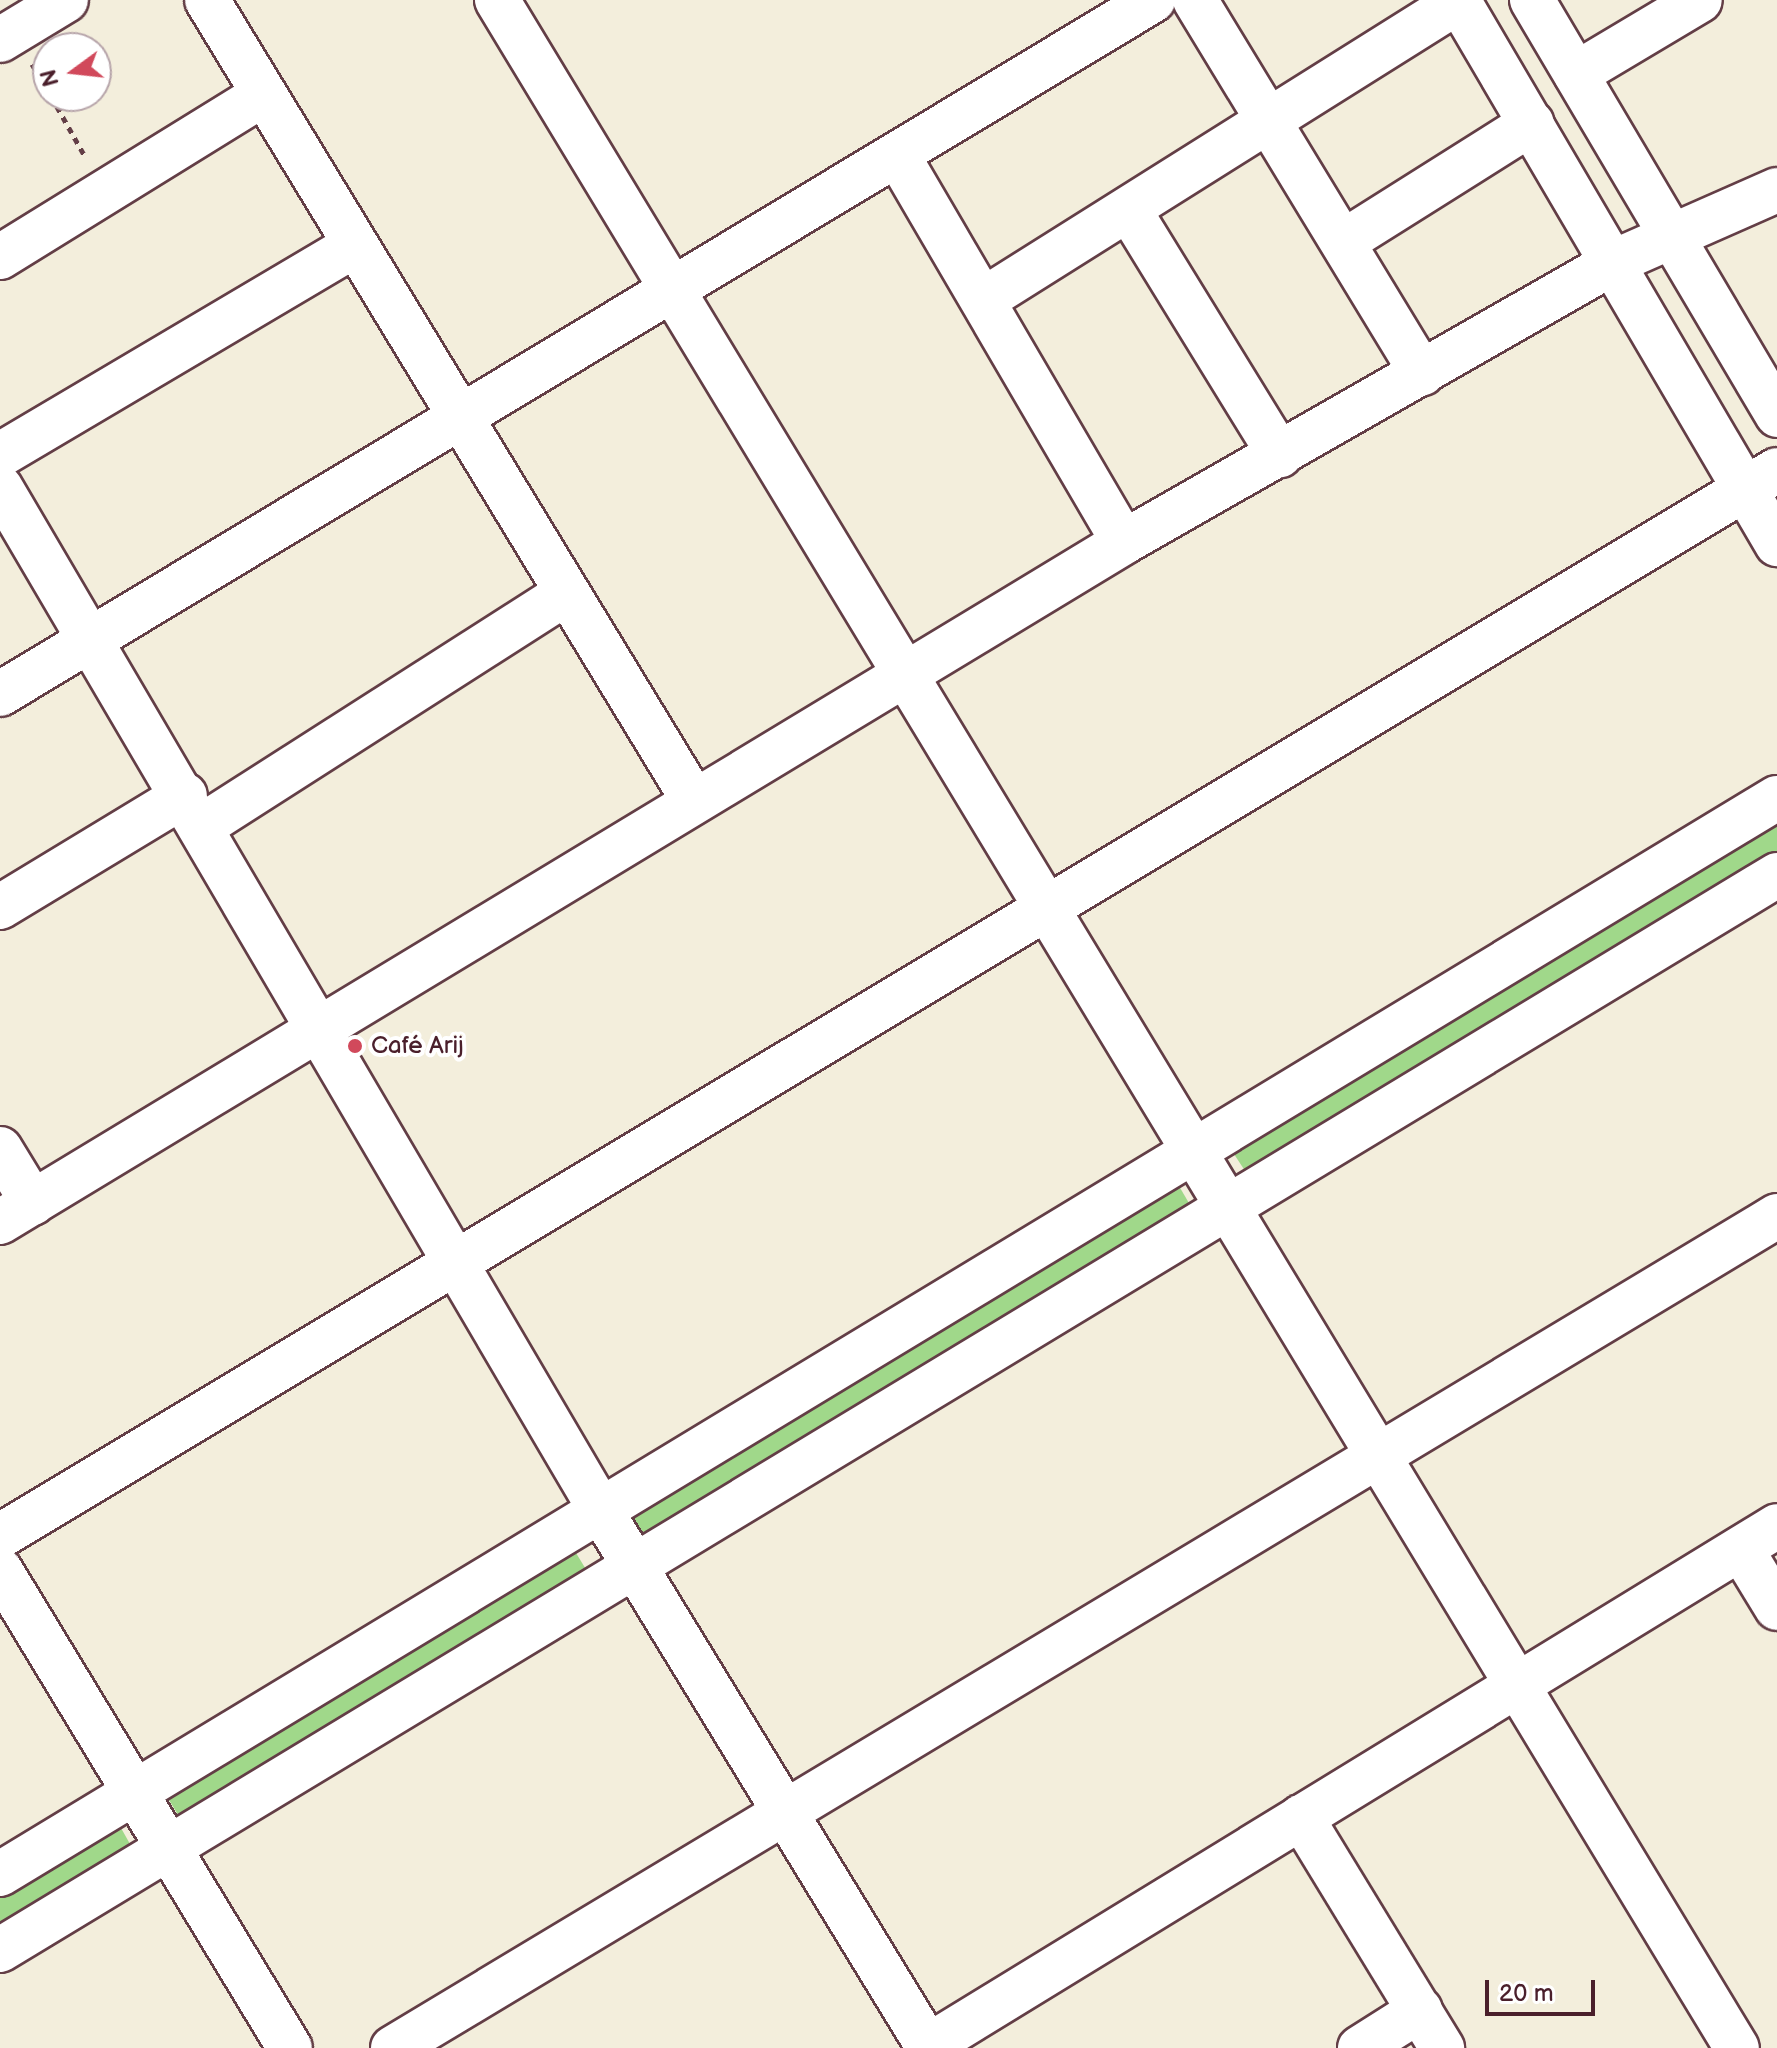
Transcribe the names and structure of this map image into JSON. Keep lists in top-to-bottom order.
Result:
{
  "places": ["Café Arij"],
  "scale_bar": "20 m",
  "north": "left"
}
